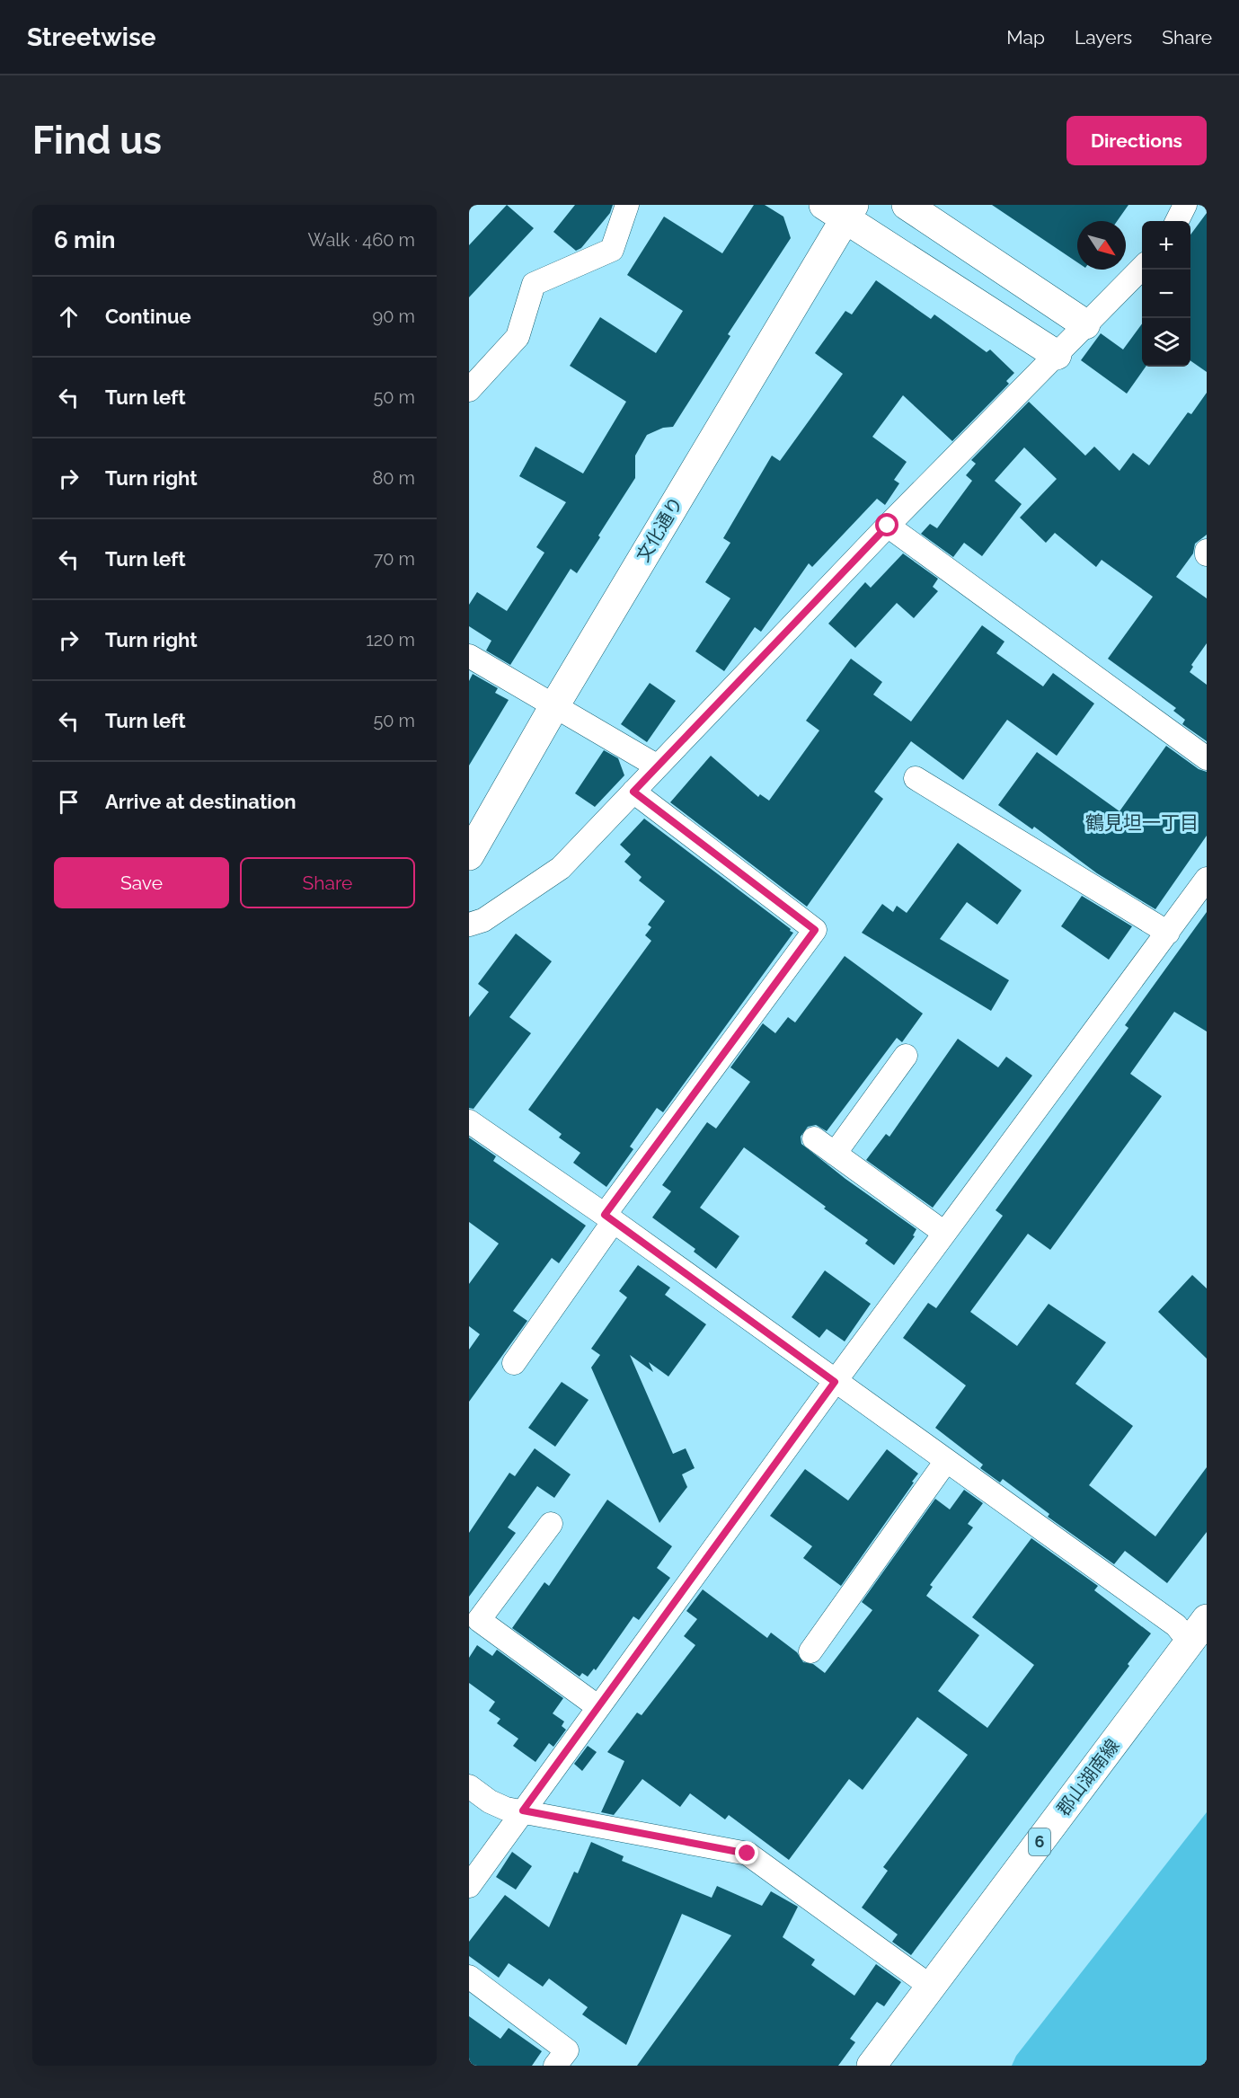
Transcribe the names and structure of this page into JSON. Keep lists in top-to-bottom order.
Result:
{
  "streets": {
    "street": ["文化通り", "郡山湖南線", "6"]
  },
  "districts": ["鶴見坦一丁目"],
  "north": "bottom right",
  "page": {
    "header": "Streetwise",
    "nav": ["Map", "Layers", "Share"],
    "buttons": [
      "Directions",
      ["Save", "Share"]
    ],
    "title": "Find us",
    "heading": ["6 min", "Walk · 460 m"],
    "map_buttons": ["+", "−"],
    "list": [
      ["Continue", "90 m"],
      ["Turn left", "50 m"],
      ["Turn right", "80 m"],
      ["Turn left", "70 m"],
      ["Turn right", "120 m"],
      ["Turn left", "50 m"],
      "Arrive at destination"
    ]
  }
}
